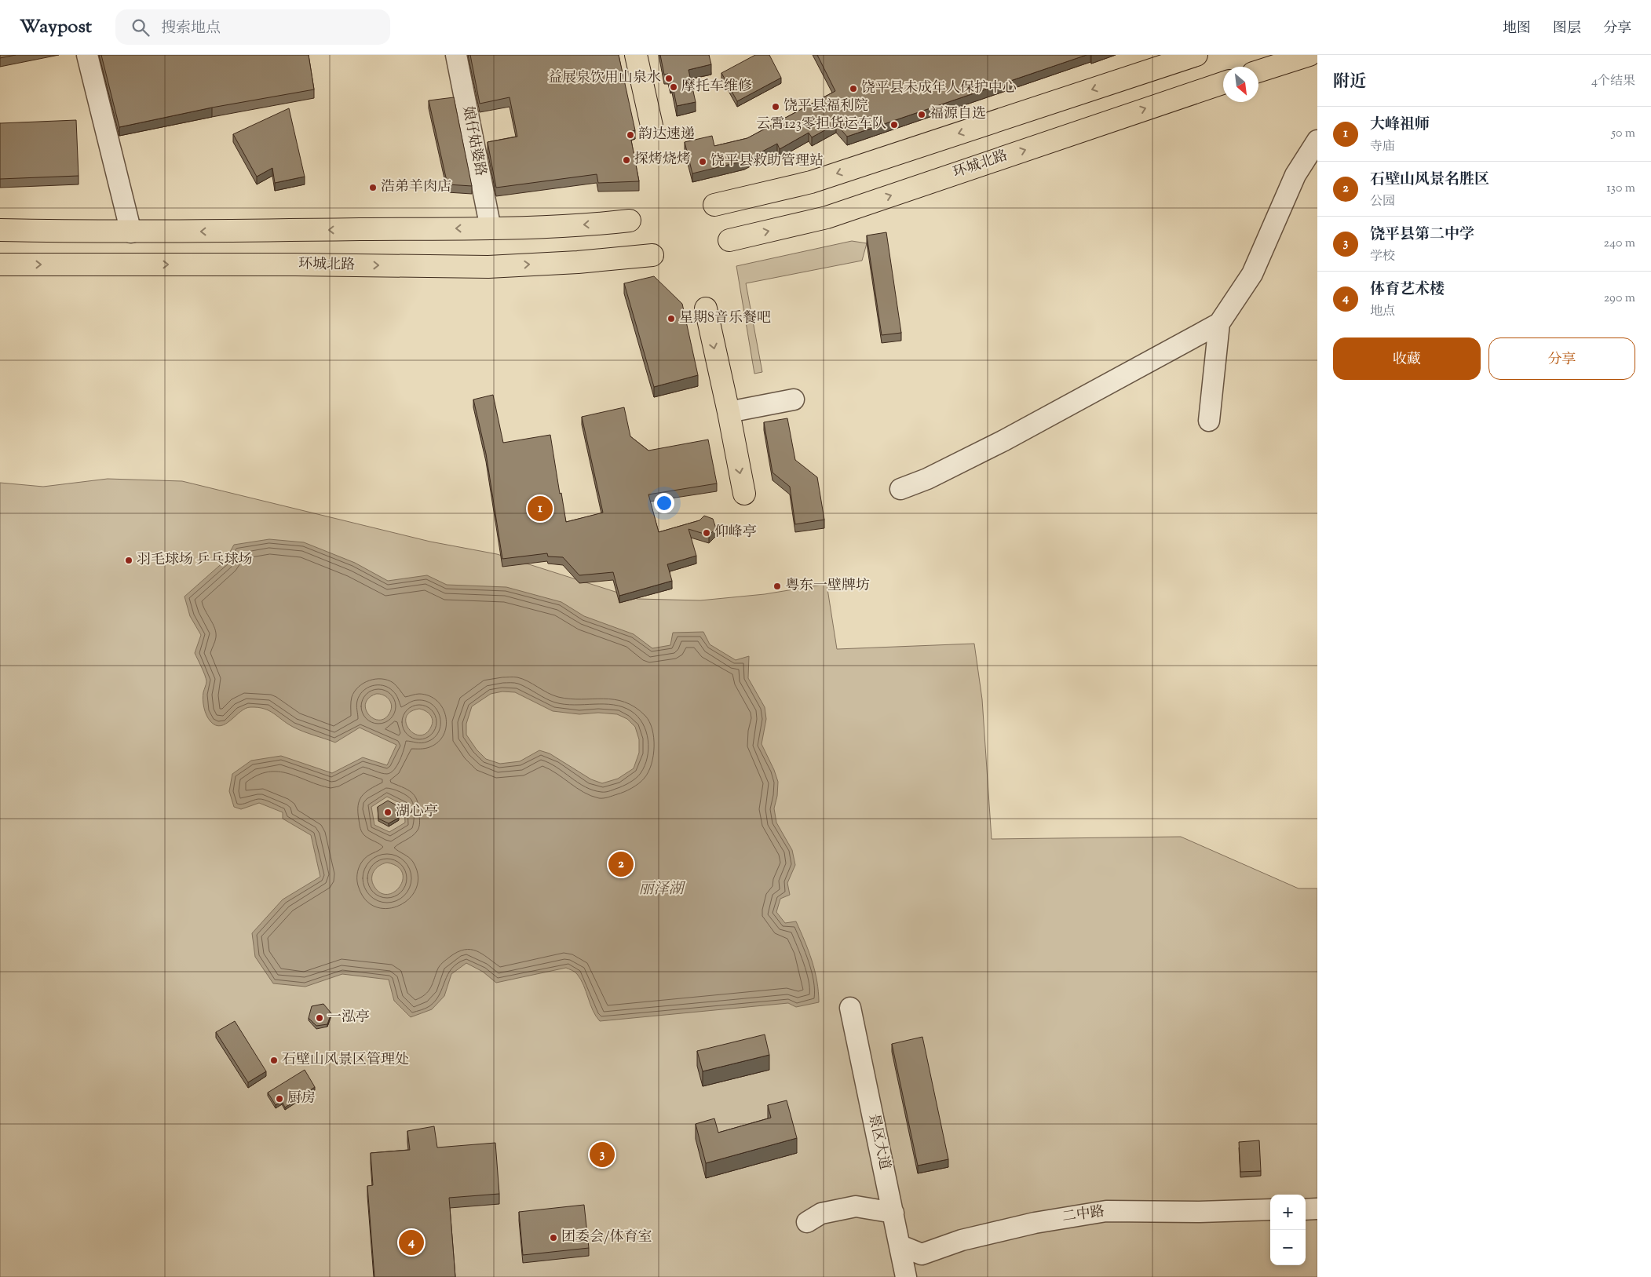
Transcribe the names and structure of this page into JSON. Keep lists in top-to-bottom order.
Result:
{
  "streets": {
    "main road": ["环城北路"],
    "street": ["娘仔姑婆路", "景区大道", "二中路"]
  },
  "crossings": [
    ["景区大道", "二中路"]
  ],
  "water": ["丽泽湖"],
  "places": [
    "益展泉饮用山泉水",
    "摩托车维修",
    "饶平县未成年人保护中心",
    "饶平县福利院",
    "福源自选",
    "云霄123零担货运车队",
    "韵达速递",
    "探烤烧烤",
    "饶平县救助管理站",
    "浩弟羊肉店",
    "星期8音乐餐吧",
    "仰峰亭",
    "羽毛球场 乒乓球场",
    "粤东一壁牌坊",
    "湖心亭",
    "一泓亭",
    "石壁山风景区管理处",
    "厨房",
    "团委会/体育室"
  ],
  "north": "bottom right",
  "page": {
    "header": "Waypost",
    "search": "搜索地点",
    "nav": ["地图", "图层", "分享"],
    "heading": ["附近", "4个结果"],
    "list": [
      {
        "mark": "1",
        "name": "大峰祖师",
        "note": "寺庙",
        "value": "50 m"
      },
      {
        "mark": "2",
        "name": "石壁山风景名胜区",
        "note": "公园",
        "value": "130 m"
      },
      {
        "mark": "3",
        "name": "饶平县第二中学",
        "note": "学校",
        "value": "240 m"
      },
      {
        "mark": "4",
        "name": "体育艺术楼",
        "note": "地点",
        "value": "290 m"
      }
    ],
    "buttons": ["收藏", "分享"],
    "pins": [
      "1",
      "2",
      "3",
      "4"
    ],
    "map_buttons": ["+", "−"]
  }
}
